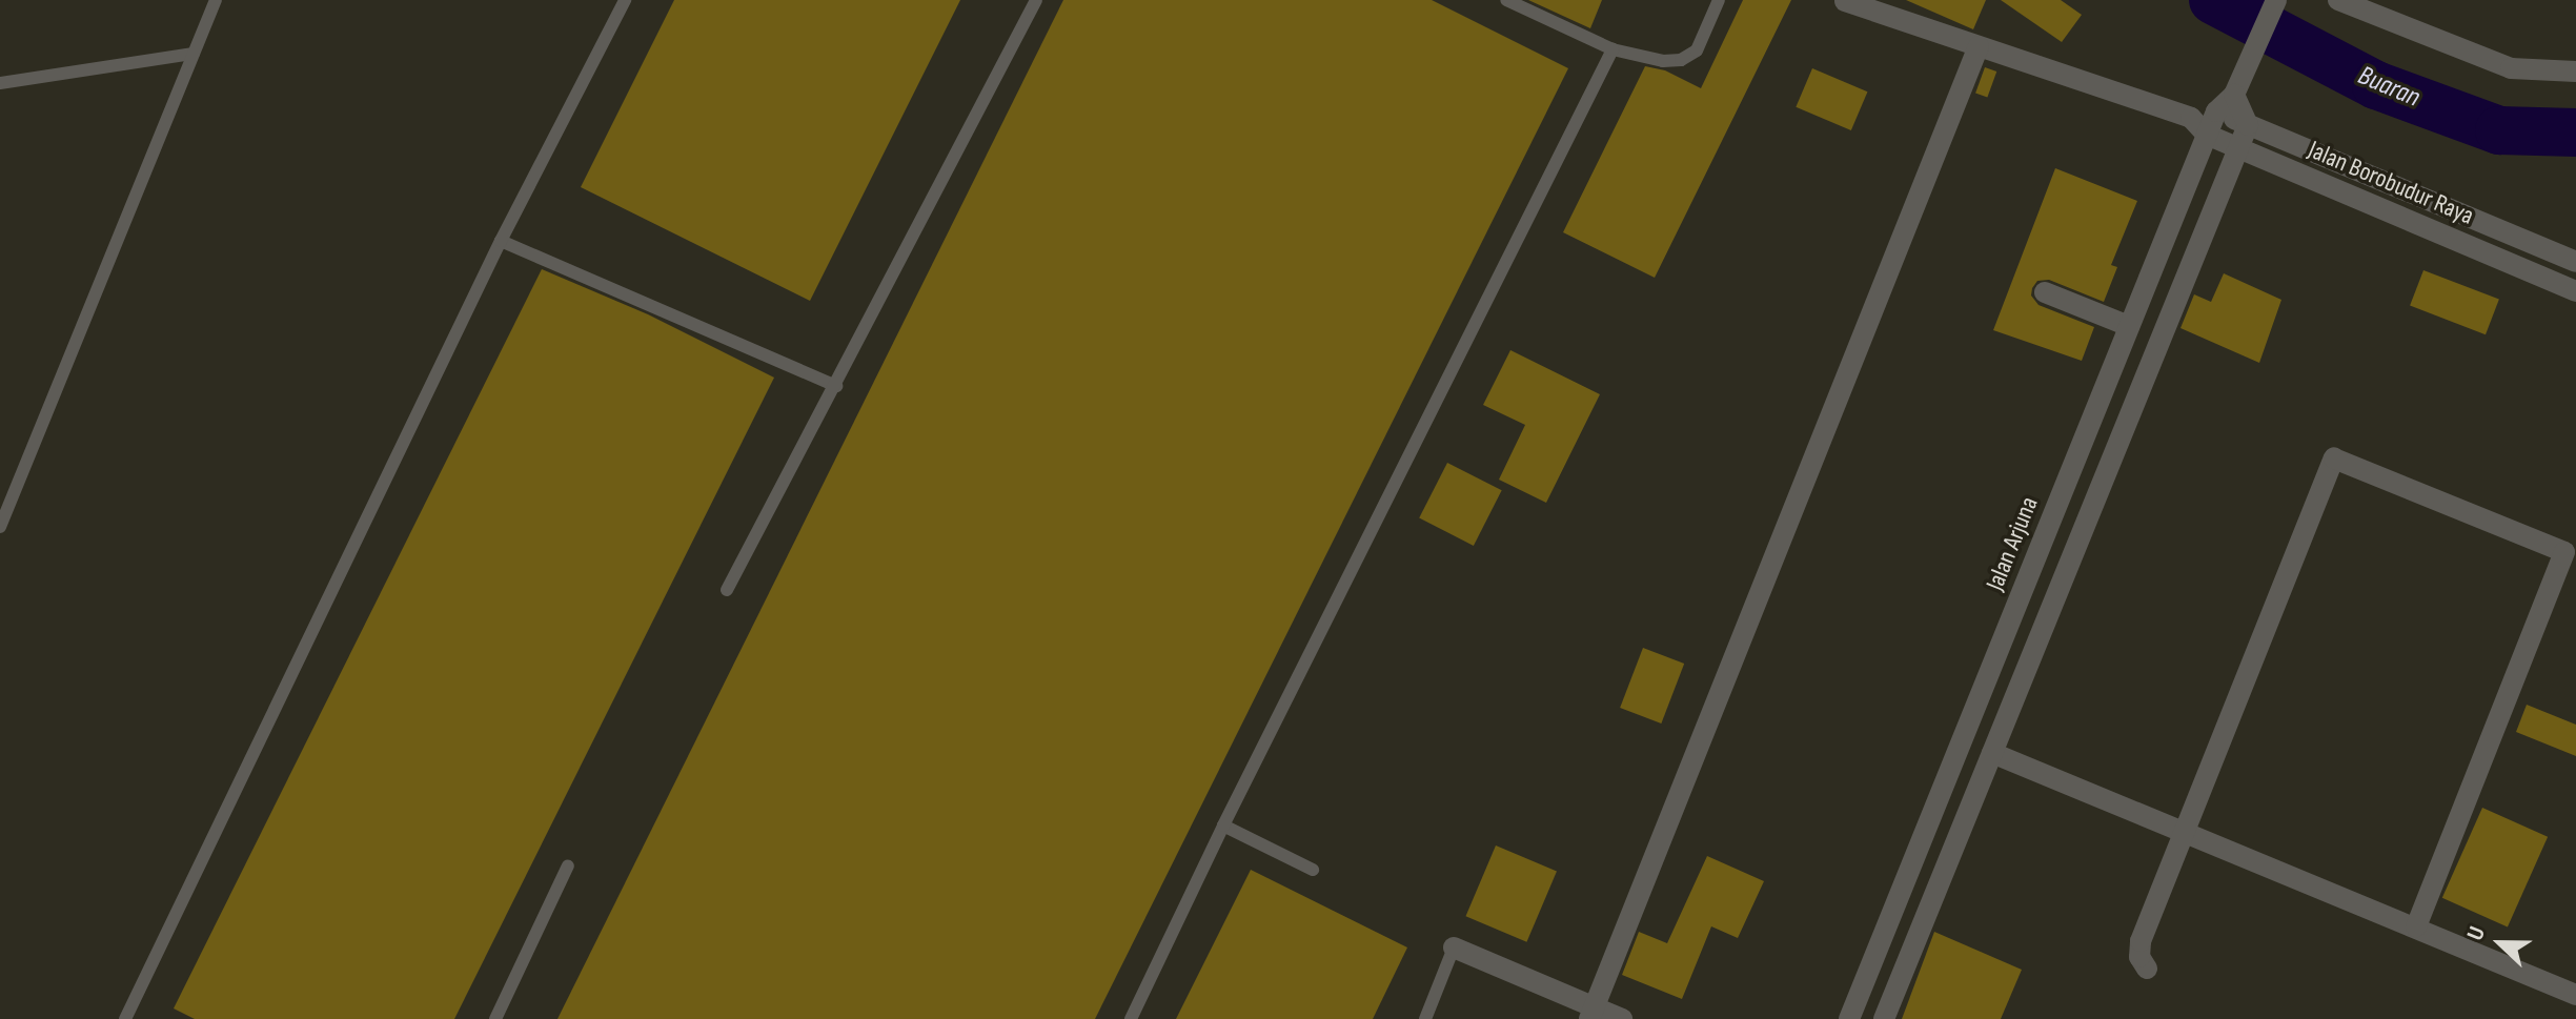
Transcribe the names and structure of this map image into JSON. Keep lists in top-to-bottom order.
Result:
{
  "streets": {
    "street": ["Jalan Borobudur Raya", "Jalan Arjuna"]
  },
  "crossings": [
    ["Jalan Borobudur Raya", "Jalan Arjuna"]
  ],
  "water": ["Buaran"],
  "north": "left"
}
